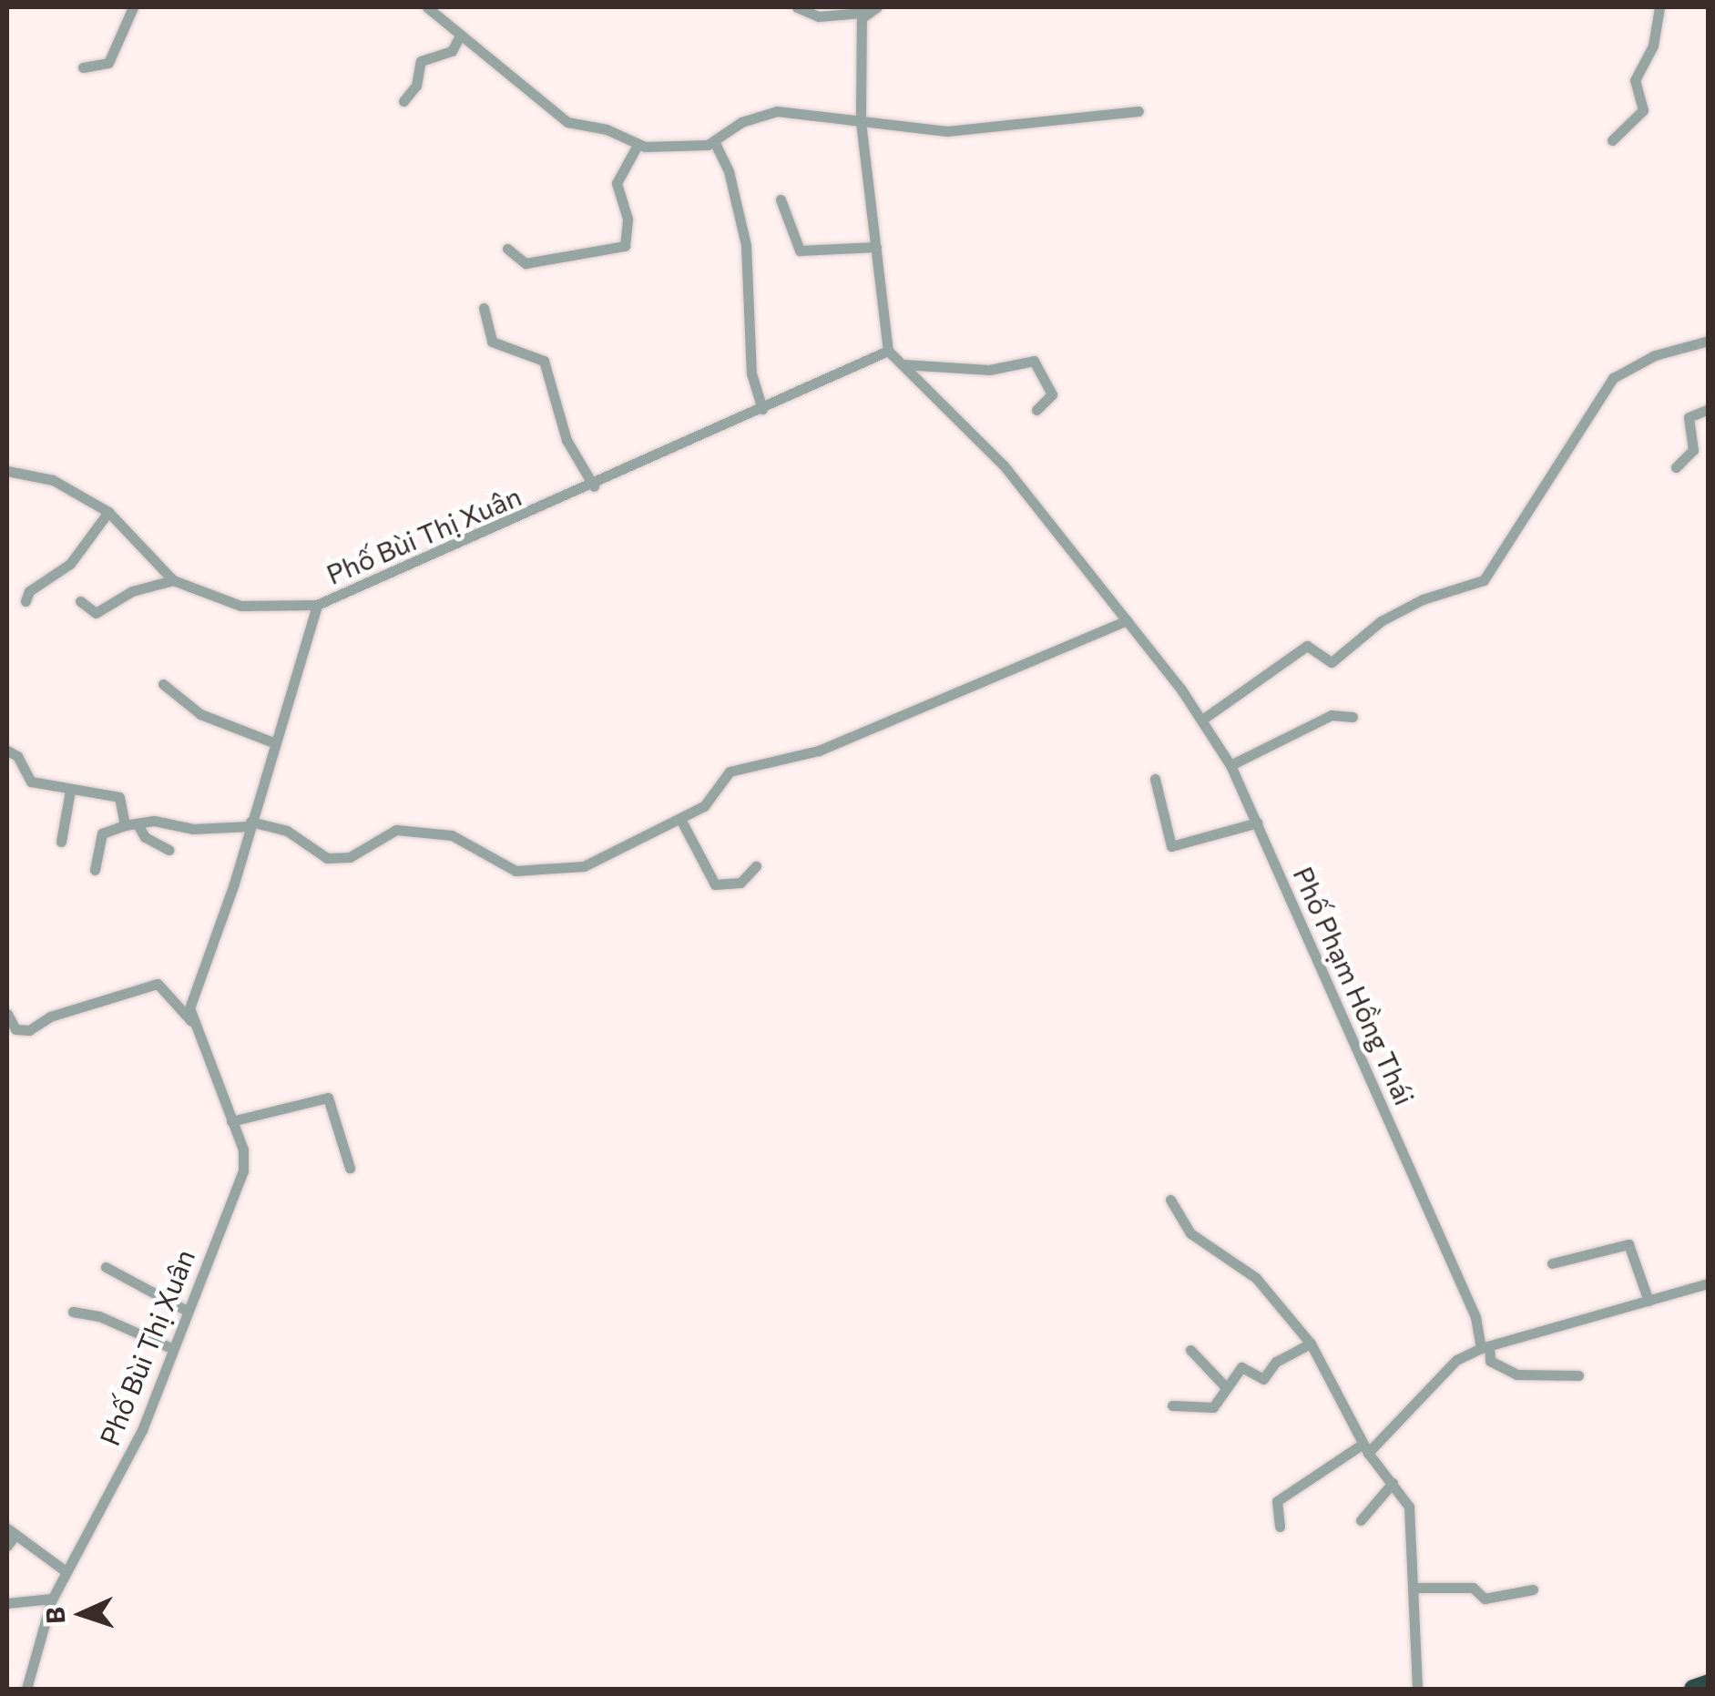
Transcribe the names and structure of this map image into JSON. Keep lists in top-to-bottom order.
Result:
{
  "streets": {
    "street": ["Phố Bùi Thị Xuân", "Phố Phạm Hồng Thái"]
  },
  "crossings": [
    ["Phố Bùi Thị Xuân", "Phố Phạm Hồng Thái"]
  ],
  "north": "left"
}
